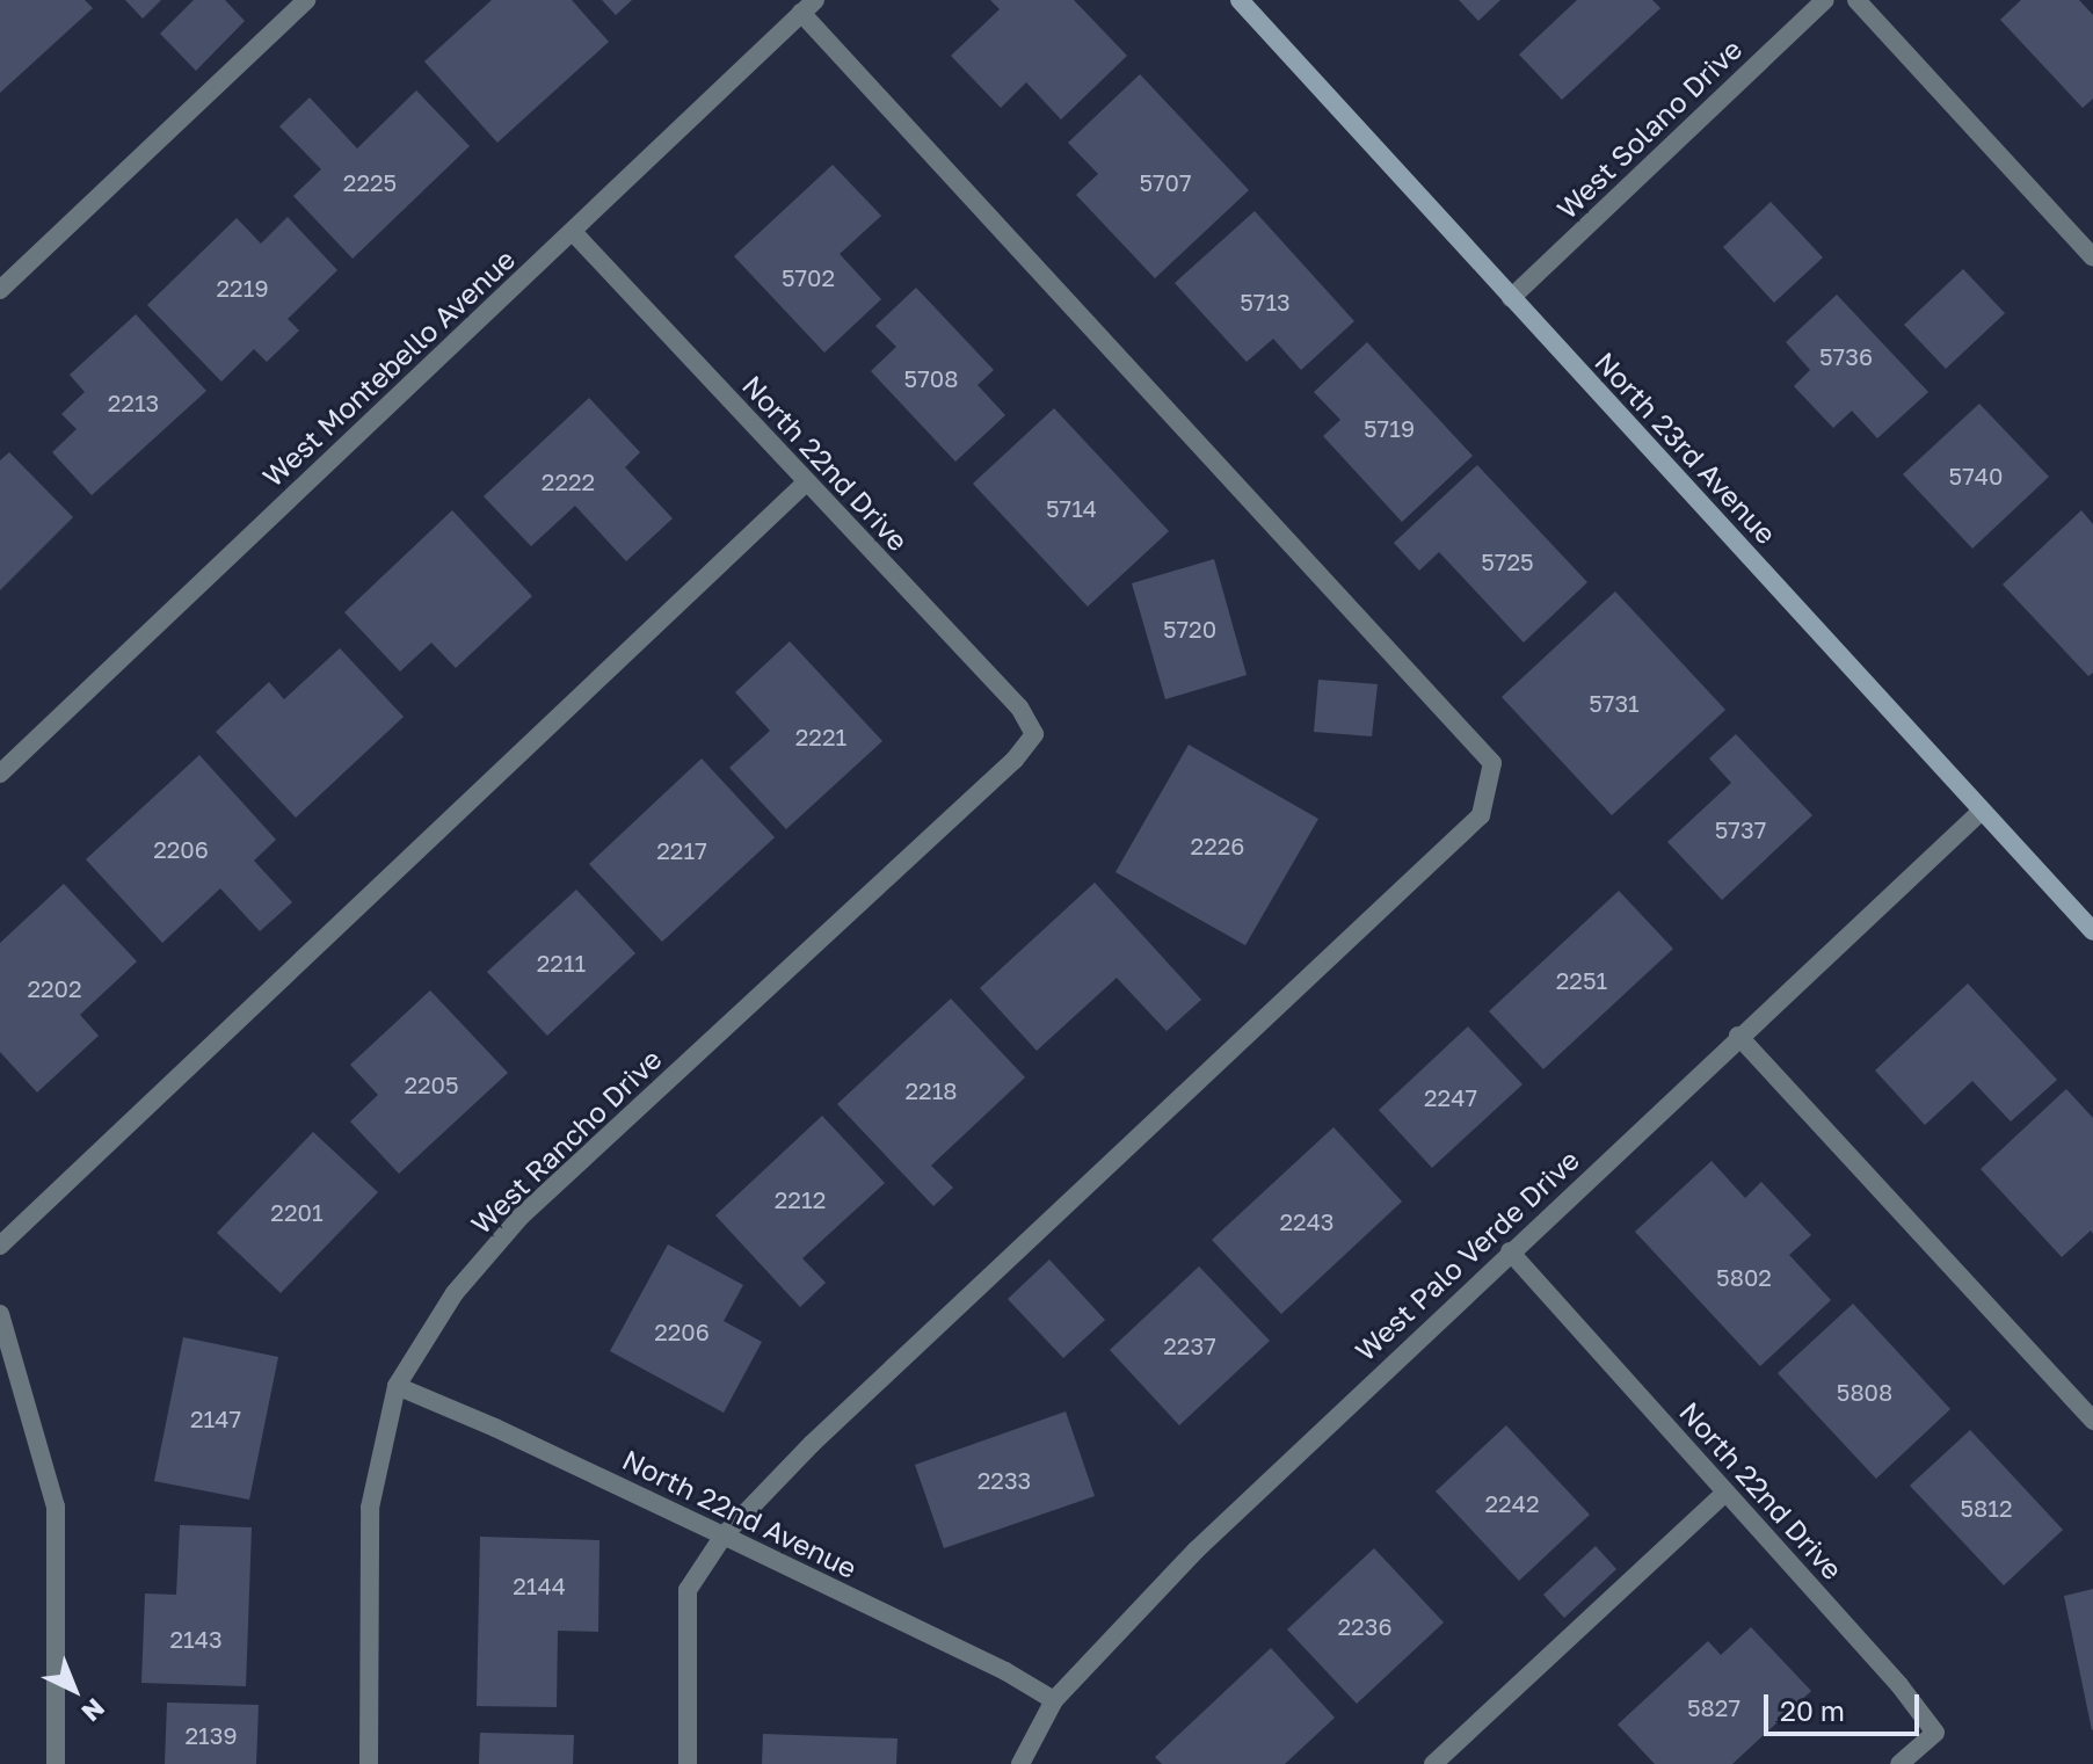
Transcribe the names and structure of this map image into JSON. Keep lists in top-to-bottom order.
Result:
{
  "streets": {
    "street": [
      "West Solano Drive",
      "West Montebello Avenue",
      "North 23rd Avenue",
      "North 22nd Drive",
      "West Rancho Drive",
      "West Palo Verde Drive",
      "North 22nd Avenue"
    ]
  },
  "crossings": [
    ["West Solano Drive", "North 23rd Avenue"],
    ["West Montebello Avenue", "North 22nd Drive"],
    ["North 23rd Avenue", "West Palo Verde Drive"],
    ["North 22nd Drive", "West Rancho Drive"],
    ["North 22nd Drive", "West Palo Verde Drive"],
    ["West Rancho Drive", "North 22nd Avenue"],
    ["West Palo Verde Drive", "North 22nd Avenue"]
  ],
  "house_numbers": [
    "2225",
    "5707",
    "5702",
    "2219",
    "5713",
    "5736",
    "5708",
    "2213",
    "5719",
    "5740",
    "2222",
    "5714",
    "5725",
    "5720",
    "5731",
    "2221",
    "5737",
    "2226",
    "2206",
    "2217",
    "2211",
    "2251",
    "2202",
    "2205",
    "2218",
    "2247",
    "2212",
    "2201",
    "2243",
    "5802",
    "2206",
    "2237",
    "5808",
    "2147",
    "2233",
    "2242",
    "5812",
    "2144",
    "2236",
    "2143",
    "5827",
    "2139"
  ],
  "scale_bar": "20 m",
  "north": "bottom right"
}
